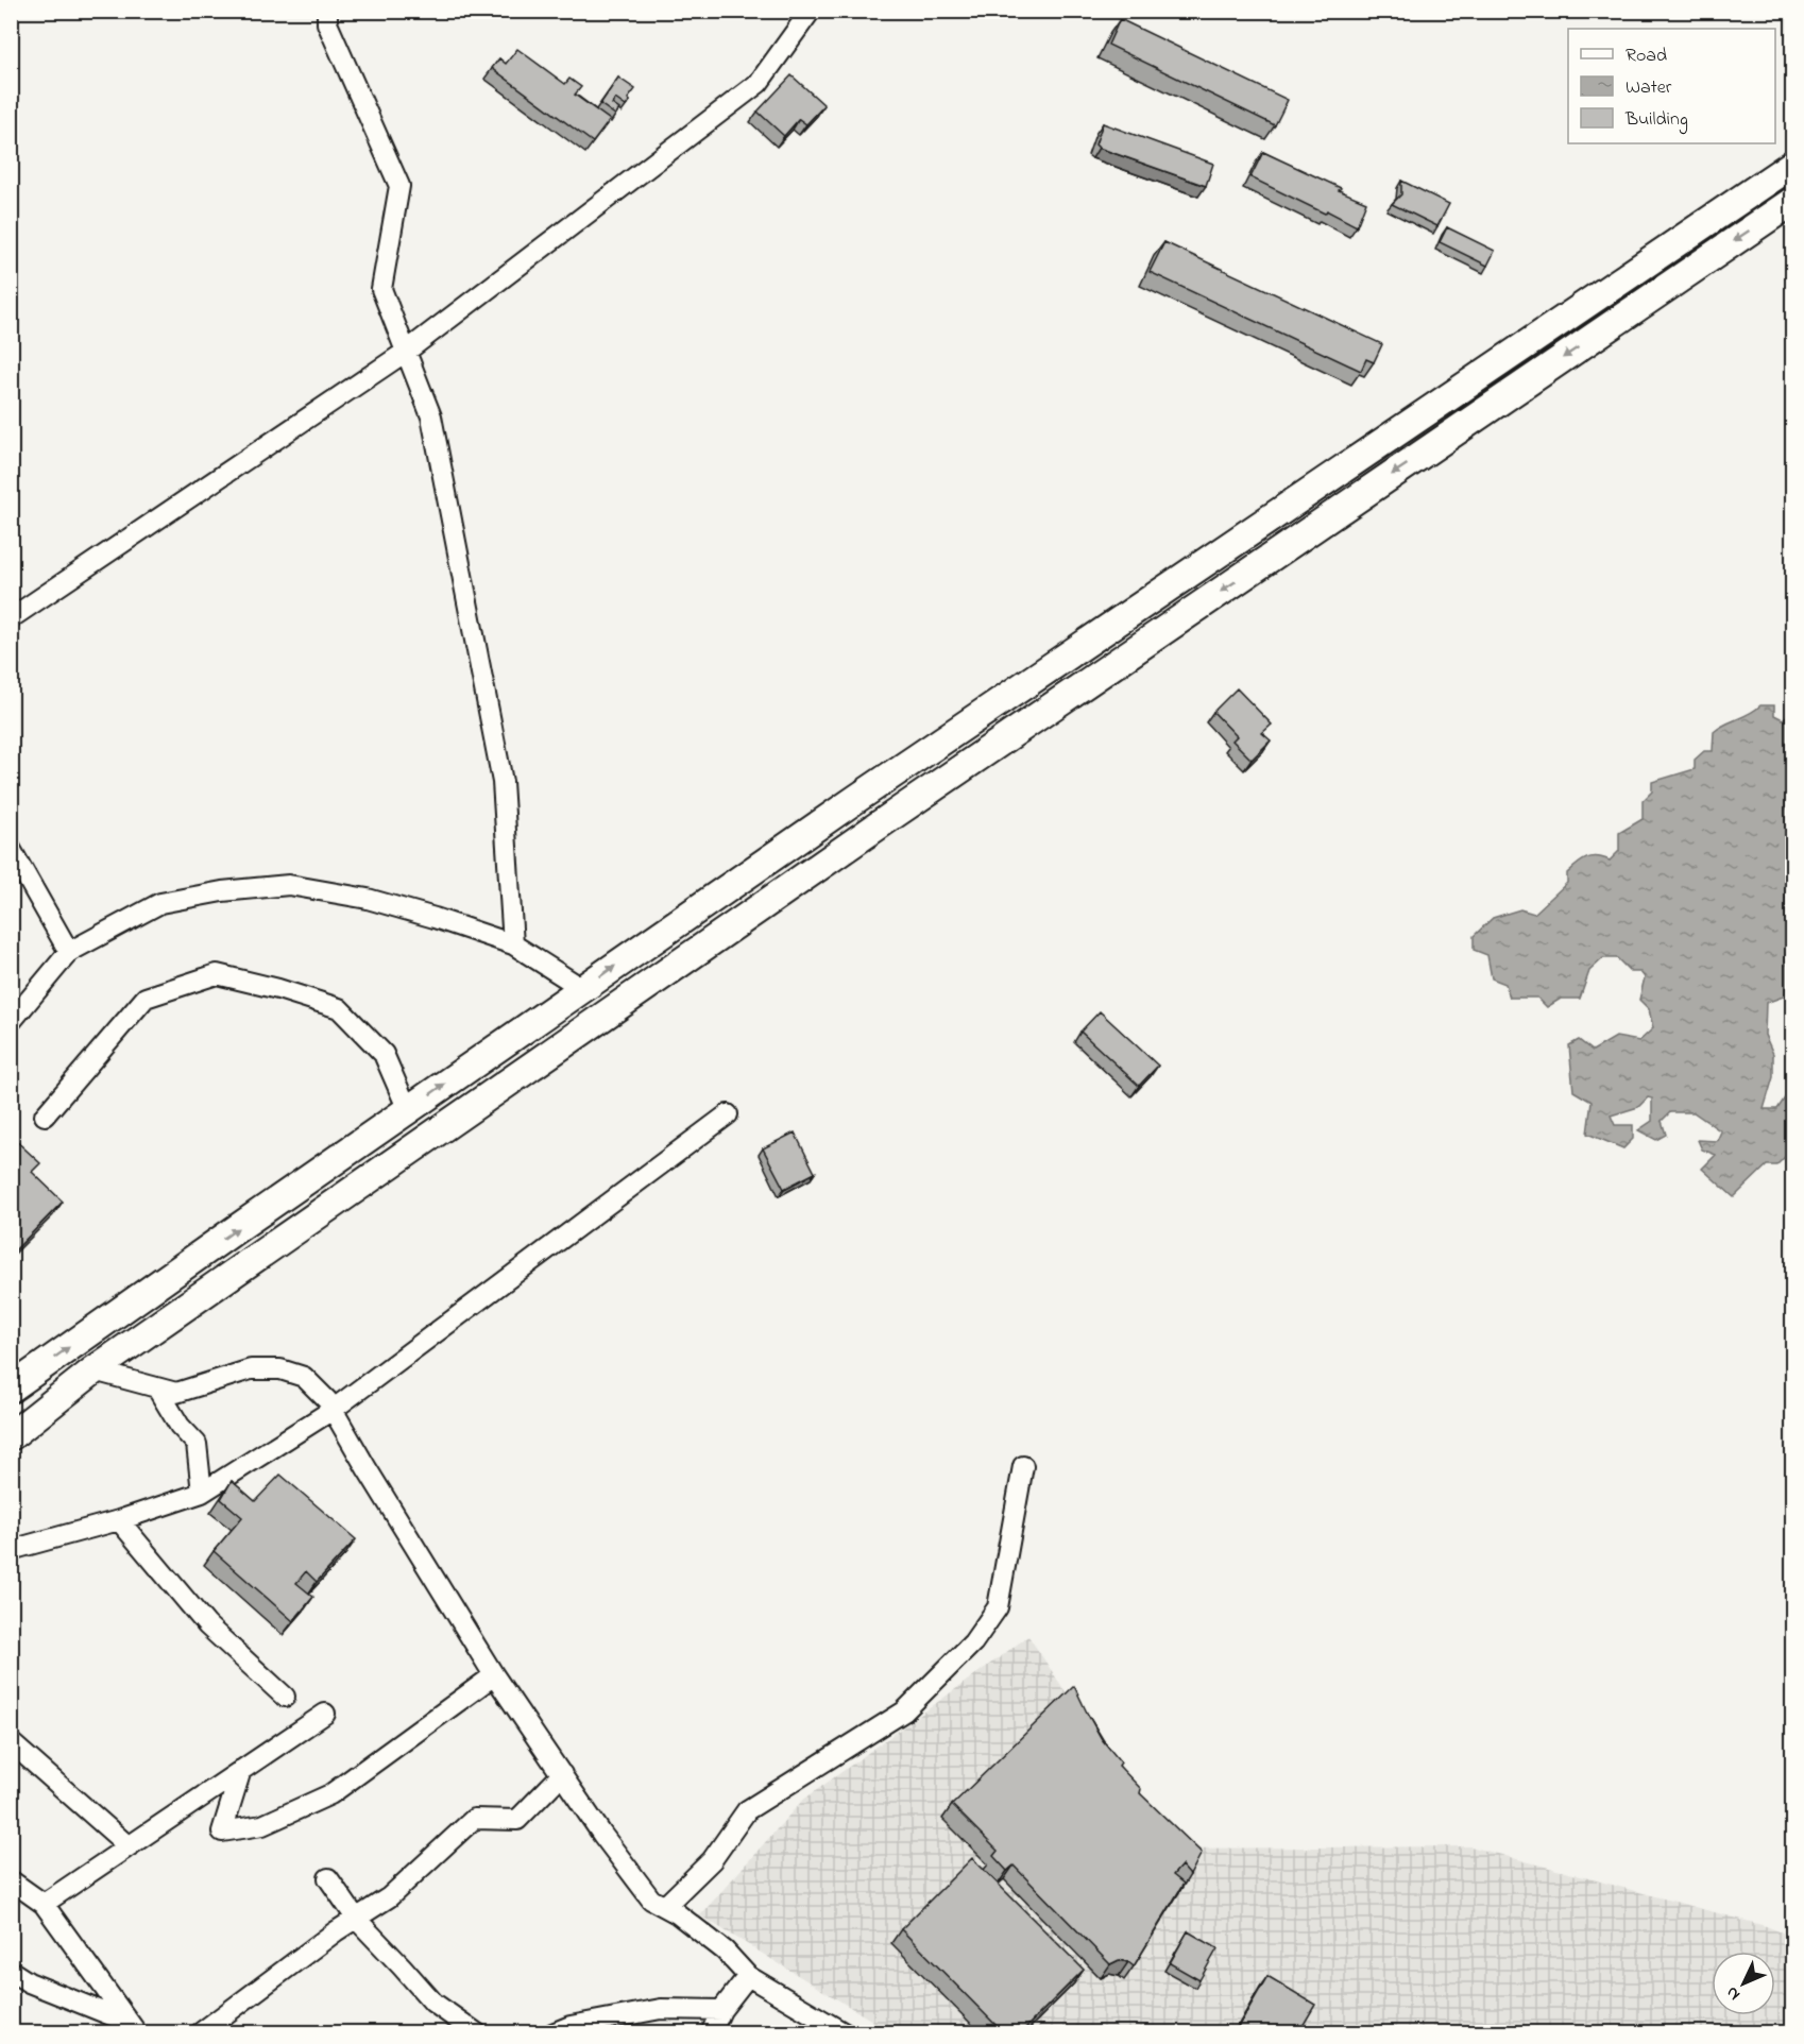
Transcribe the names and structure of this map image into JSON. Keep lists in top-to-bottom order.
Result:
{
  "legend": ["Road", "Water", "Building"],
  "north": "bottom left"
}
